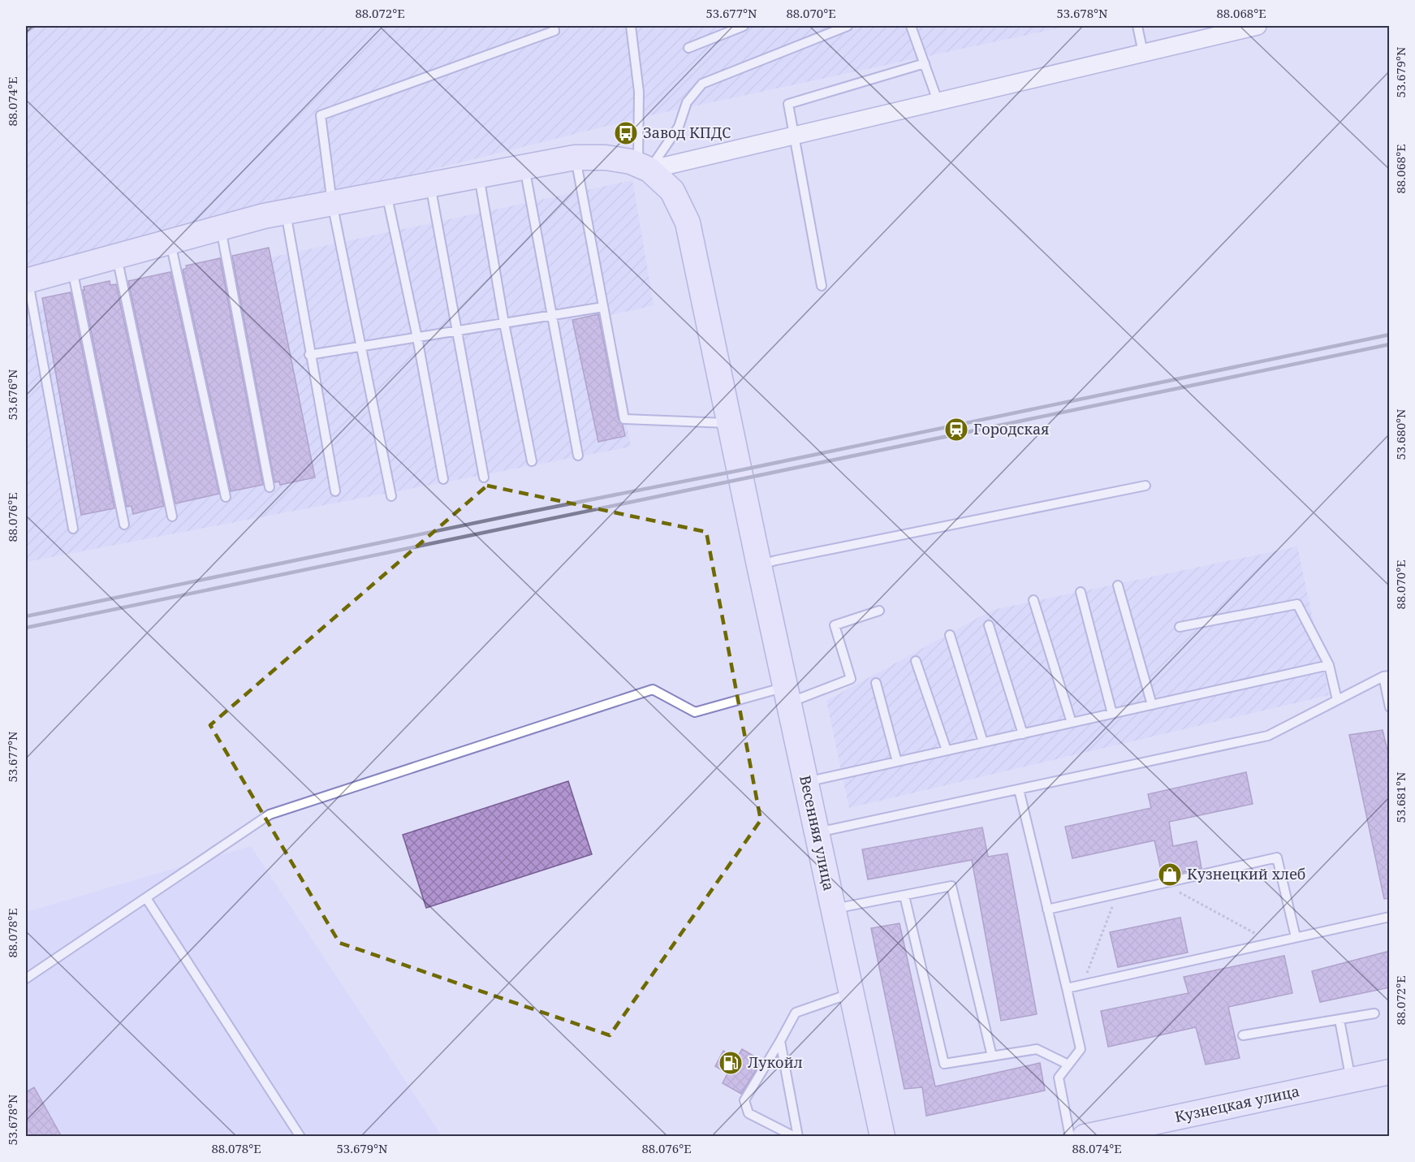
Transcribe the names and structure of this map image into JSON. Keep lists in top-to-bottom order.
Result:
{
  "streets": {
    "street": ["Весенняя улица", "Кузнецкая улица"]
  },
  "places": {
    "bus stop": ["Завод КПДС"],
    "station": ["Городская"],
    "shop": ["Кузнецкий хлеб"],
    "fuel station": ["Лукойл"]
  },
  "coordinates": [
    "88.072°E",
    "53.677°N",
    "88.070°E",
    "53.678°N",
    "88.068°E",
    "53.679°N",
    "88.074°E",
    "53.676°N",
    "53.680°N",
    "88.076°E",
    "53.681°N",
    "88.078°E"
  ]
}
